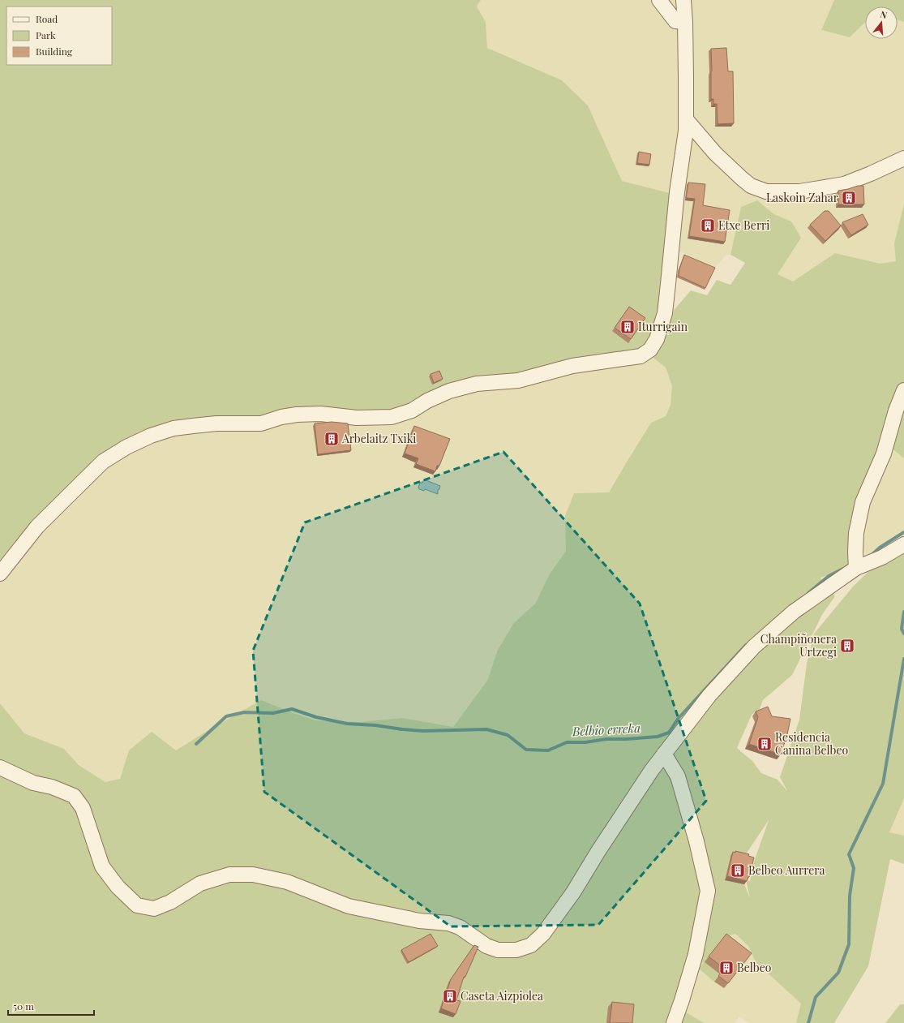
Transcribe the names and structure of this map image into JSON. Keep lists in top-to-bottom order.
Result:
{
  "water": ["Belbio erreka"],
  "places": {
    "building": [
      "Laskoin Zahar",
      "Etxe Berri",
      "Iturrigain",
      "Arbelaitz Txiki",
      "Champiñonera Urtzegi",
      "Residencia Canina Belbeo",
      "Belbeo Aurrera",
      "Belbeo",
      "Caseta Aizpiolea"
    ]
  },
  "legend": ["Road", "Park", "Building"],
  "scale_bar": "50 m",
  "north": "top"
}
